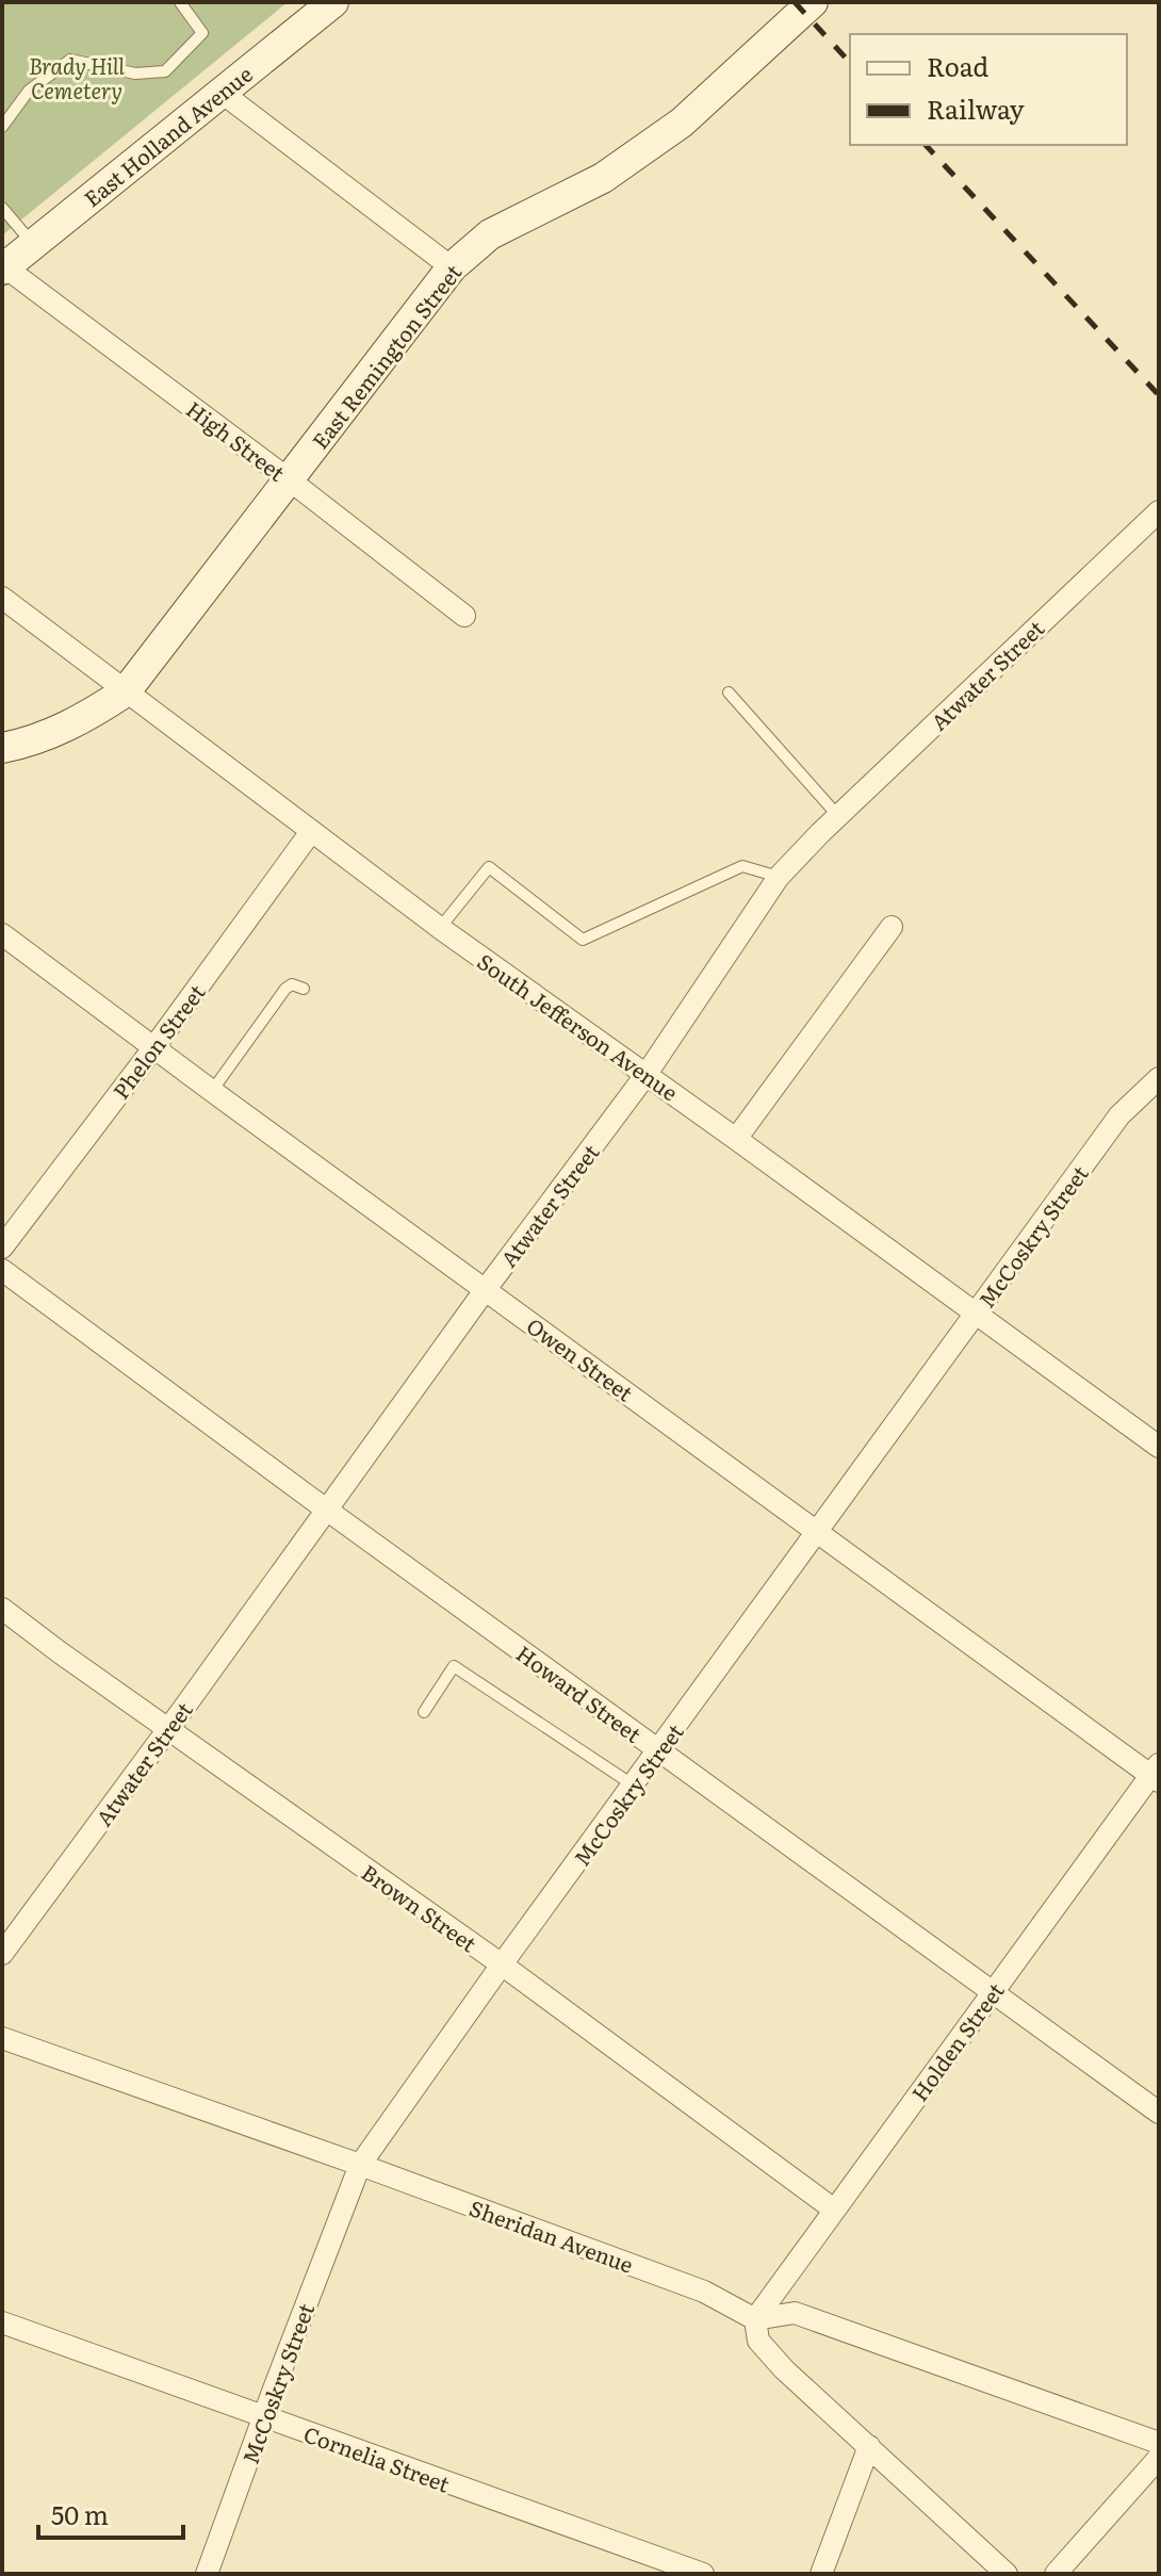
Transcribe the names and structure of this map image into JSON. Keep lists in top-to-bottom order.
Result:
{
  "streets": {
    "main road": ["East Holland Avenue", "East Remington Street"],
    "street": [
      "High Street",
      "Atwater Street",
      "South Jefferson Avenue",
      "Phelon Street",
      "McCoskry Street",
      "Owen Street",
      "Howard Street",
      "Brown Street",
      "Holden Street",
      "Sheridan Avenue",
      "Cornelia Street"
    ]
  },
  "crossings": [
    ["East Holland Avenue", "High Street"],
    ["East Remington Street", "High Street"],
    ["East Remington Street", "South Jefferson Avenue"],
    ["Atwater Street", "South Jefferson Avenue"],
    ["Atwater Street", "Owen Street"],
    ["Atwater Street", "Howard Street"],
    ["Atwater Street", "Brown Street"],
    ["South Jefferson Avenue", "Phelon Street"],
    ["South Jefferson Avenue", "McCoskry Street"],
    ["Phelon Street", "Owen Street"],
    ["McCoskry Street", "Owen Street"],
    ["McCoskry Street", "Howard Street"],
    ["McCoskry Street", "Brown Street"],
    ["McCoskry Street", "Sheridan Avenue"],
    ["McCoskry Street", "Cornelia Street"],
    ["Owen Street", "Holden Street"],
    ["Howard Street", "Holden Street"],
    ["Brown Street", "Holden Street"],
    ["Holden Street", "Sheridan Avenue"]
  ],
  "parks": ["Brady Hill Cemetery"],
  "legend": ["Road", "Railway"],
  "scale_bar": "50 m"
}
